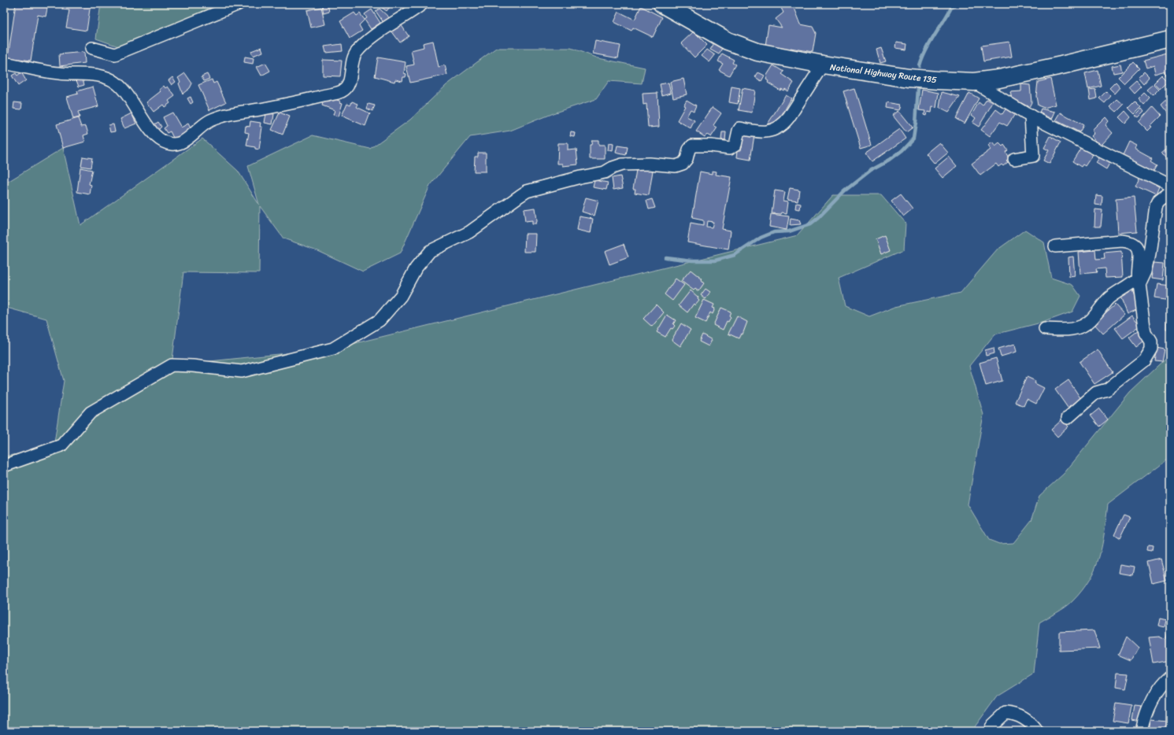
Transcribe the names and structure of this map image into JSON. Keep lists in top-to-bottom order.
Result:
{
  "streets": {
    "highway": ["National Highway Route 135"]
  }
}
